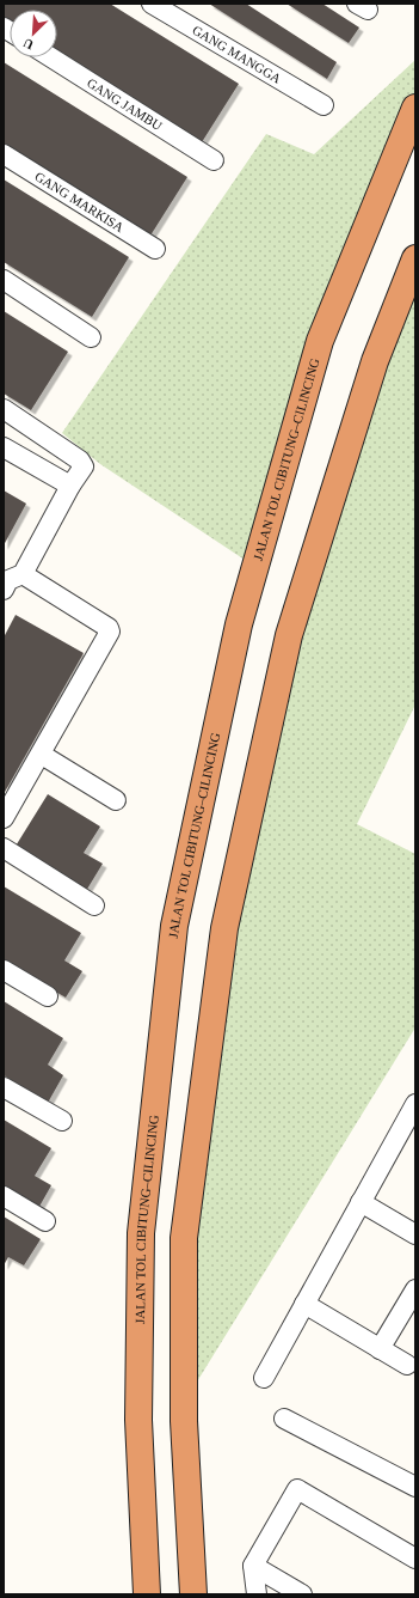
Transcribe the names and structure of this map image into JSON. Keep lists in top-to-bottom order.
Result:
{
  "streets": {
    "highway": ["JALAN TOL CIBITUNG–CILINCING"],
    "street": ["GANG MANGGA", "GANG JAMBU", "GANG MARKISA"]
  },
  "north": "bottom left"
}
